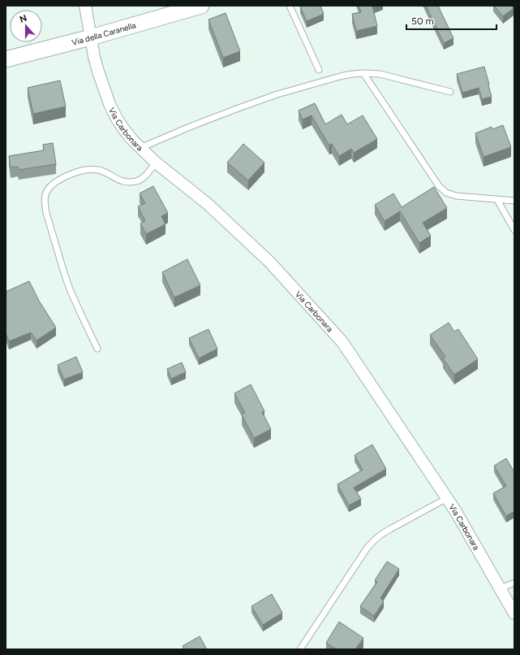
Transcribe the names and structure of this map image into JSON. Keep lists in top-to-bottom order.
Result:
{
  "streets": {
    "main road": ["Via della Caranella"],
    "street": ["Via Carbonara"]
  },
  "crossings": [
    ["Via della Caranella", "Via Carbonara"]
  ],
  "scale_bar": "50 m",
  "north": "top"
}
